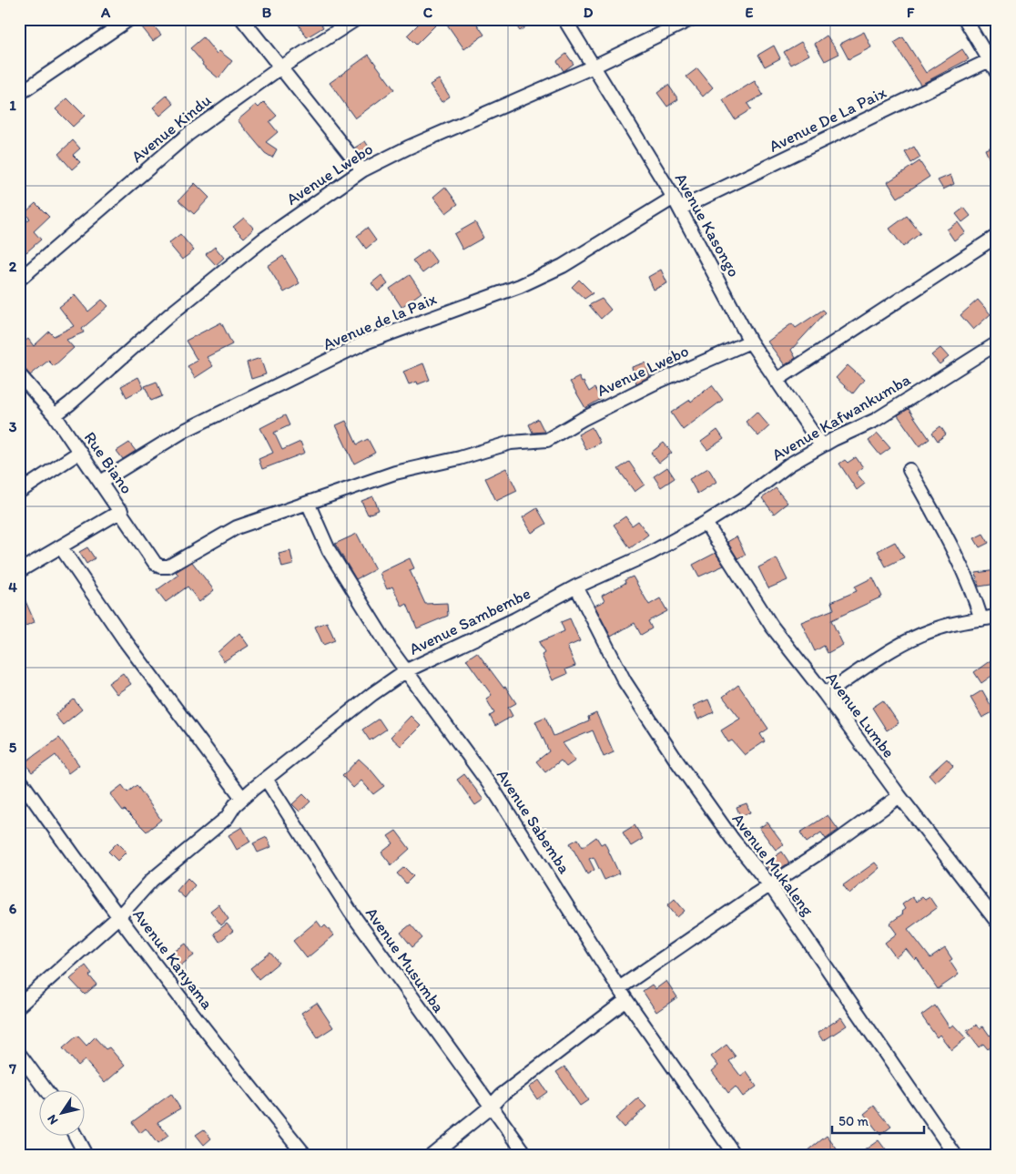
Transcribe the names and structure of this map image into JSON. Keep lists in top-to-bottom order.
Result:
{
  "streets": {
    "street": [
      "Avenue De La Paix",
      "Avenue Kindu",
      "Avenue Lwebo",
      "Avenue Kasongo",
      "Avenue de la Paix",
      "Avenue Kafwankumba",
      "Rue Biano",
      "Avenue Sambembe",
      "Avenue Lumbe",
      "Avenue Sabemba",
      "Avenue Mukaleng",
      "Avenue Kanyama",
      "Avenue Musumba"
    ]
  },
  "crossings": [
    ["Avenue De La Paix", "Avenue Kasongo"],
    ["Avenue De La Paix", "Avenue de la Paix"],
    ["Avenue Lwebo", "Avenue Kasongo"],
    ["Avenue Lwebo", "Rue Biano"],
    ["Avenue Lwebo", "Avenue Sabemba"],
    ["Avenue Kasongo", "Avenue de la Paix"],
    ["Avenue Kasongo", "Avenue Kafwankumba"],
    ["Avenue de la Paix", "Rue Biano"],
    ["Avenue Kafwankumba", "Avenue Sambembe"],
    ["Avenue Kafwankumba", "Avenue Lumbe"],
    ["Avenue Sambembe", "Avenue Lumbe"],
    ["Avenue Sambembe", "Avenue Sabemba"],
    ["Avenue Sambembe", "Avenue Mukaleng"],
    ["Avenue Sambembe", "Avenue Kanyama"],
    ["Avenue Sambembe", "Avenue Musumba"]
  ],
  "scale_bar": "50 m",
  "north": "bottom left",
  "grid": {
    "columns": [
      "A",
      "B",
      "C",
      "D",
      "E",
      "F"
    ],
    "rows": [
      "1",
      "2",
      "3",
      "4",
      "5",
      "6",
      "7"
    ]
  }
}
